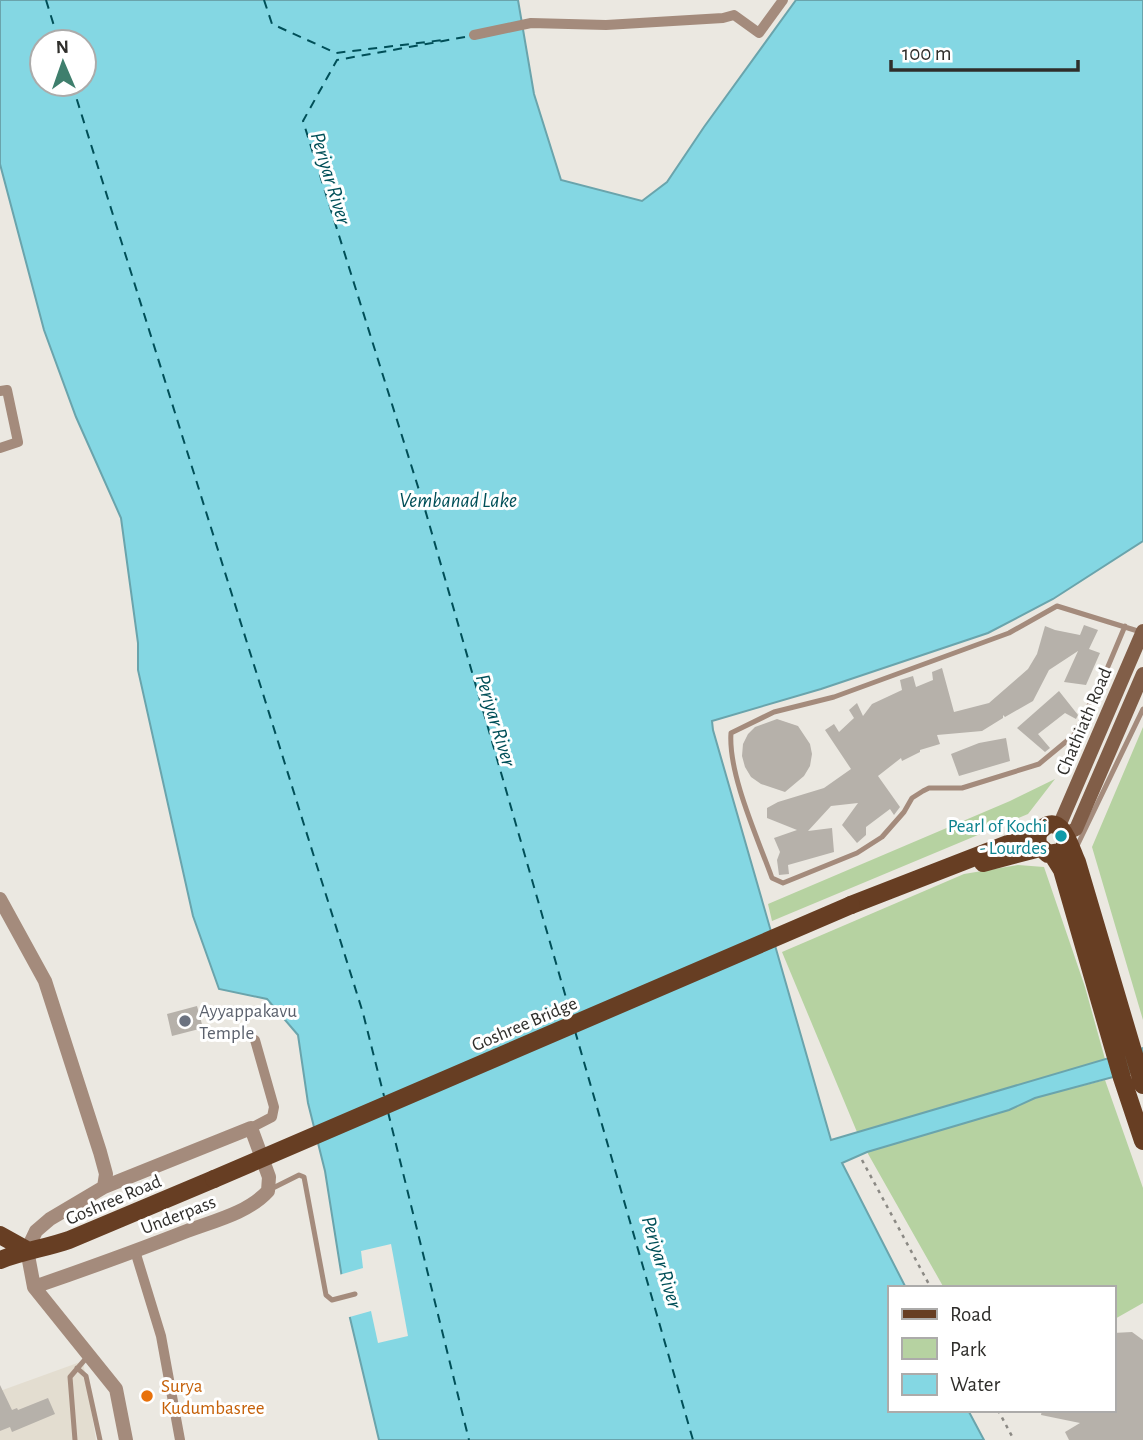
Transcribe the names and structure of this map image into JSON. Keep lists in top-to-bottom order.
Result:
{
  "streets": {
    "main road": ["Chathiath Road", "Goshree Bridge", "Goshree Road"],
    "street": ["Underpass"]
  },
  "crossings": [
    ["Chathiath Road", "Goshree Bridge"],
    ["Goshree Bridge", "Goshree Road"]
  ],
  "water": ["Periyar River", "Vembanad Lake"],
  "places": ["Pearl of Kochi - Lourdes", "Ayyappakavu Temple", "Surya Kudumbasree"],
  "legend": ["Road", "Park", "Water"],
  "scale_bar": "100 m",
  "north": "top"
}
